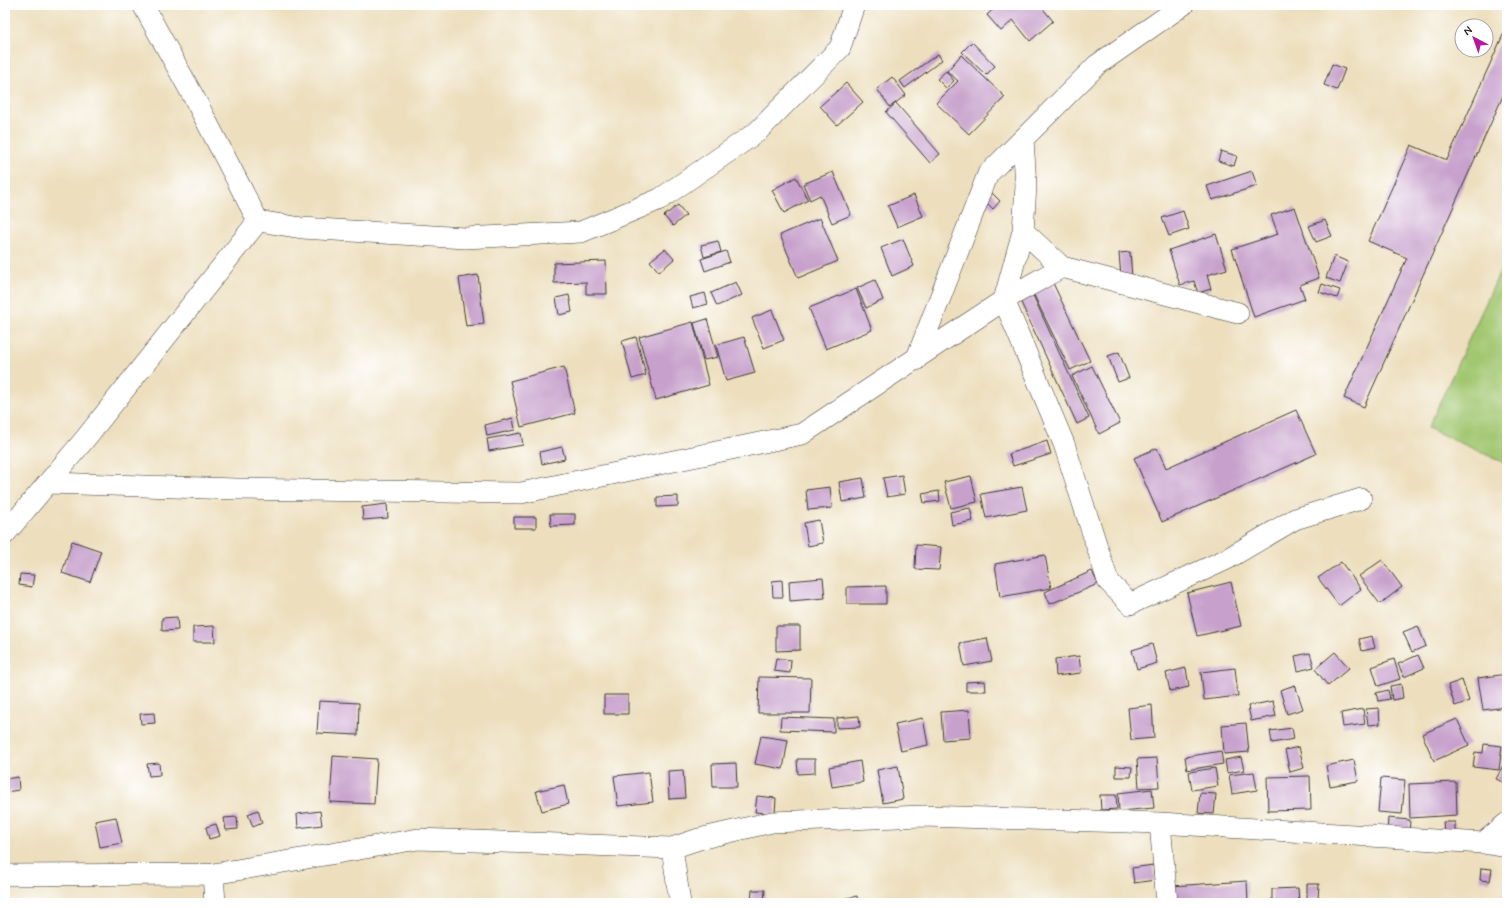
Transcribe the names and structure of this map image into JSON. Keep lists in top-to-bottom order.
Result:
{
  "north": "top left"
}
